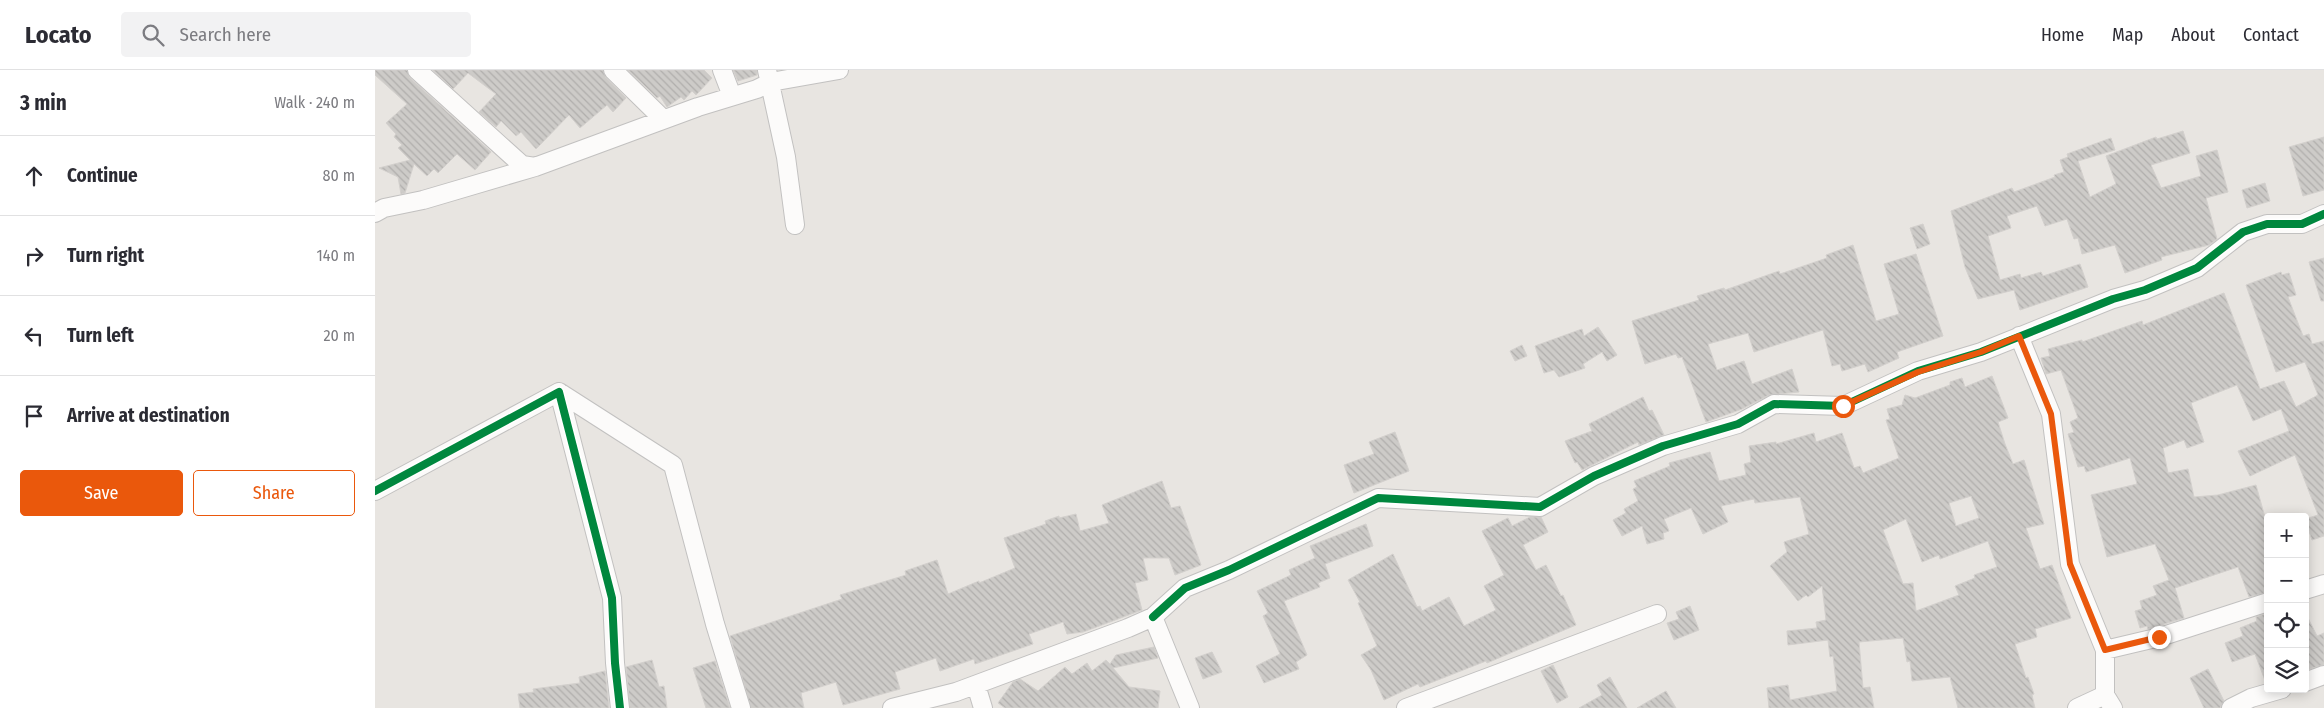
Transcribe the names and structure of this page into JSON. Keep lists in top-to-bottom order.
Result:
{
  "page": {
    "header": "Locato",
    "search": "Search here",
    "nav": [
      "Home",
      "Map",
      "About",
      "Contact"
    ],
    "heading": ["3 min", "Walk · 240 m"],
    "list": [
      ["Continue", "80 m"],
      ["Turn right", "140 m"],
      ["Turn left", "20 m"],
      "Arrive at destination"
    ],
    "buttons": ["Save", "Share"],
    "map_buttons": ["+", "−"]
  }
}
